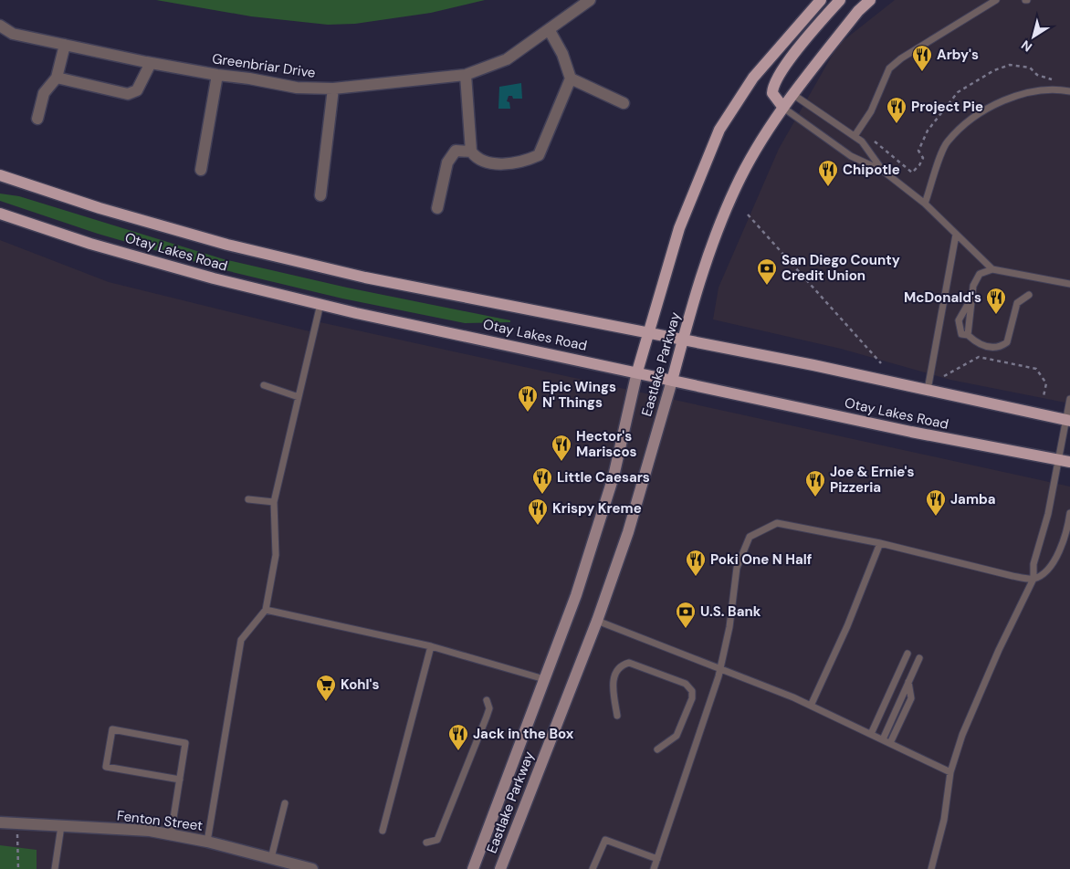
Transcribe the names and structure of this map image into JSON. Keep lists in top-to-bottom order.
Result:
{
  "streets": {
    "main road": ["Otay Lakes Road", "Eastlake Parkway"],
    "street": ["Greenbriar Drive", "Fenton Street"]
  },
  "crossings": [
    ["Otay Lakes Road", "Eastlake Parkway"]
  ],
  "places": {
    "restaurant": [
      "Arby's",
      "Project Pie",
      "Chipotle",
      "McDonald's",
      "Epic Wings N' Things",
      "Hector's Mariscos",
      "Little Caesars",
      "Joe & Ernie's Pizzeria",
      "Jamba",
      "Krispy Kreme",
      "Poki One N Half",
      "Jack in the Box"
    ],
    "bank": ["San Diego County Credit Union", "U.S. Bank"],
    "supermarket": ["Kohl's"]
  },
  "north": "bottom left"
}
